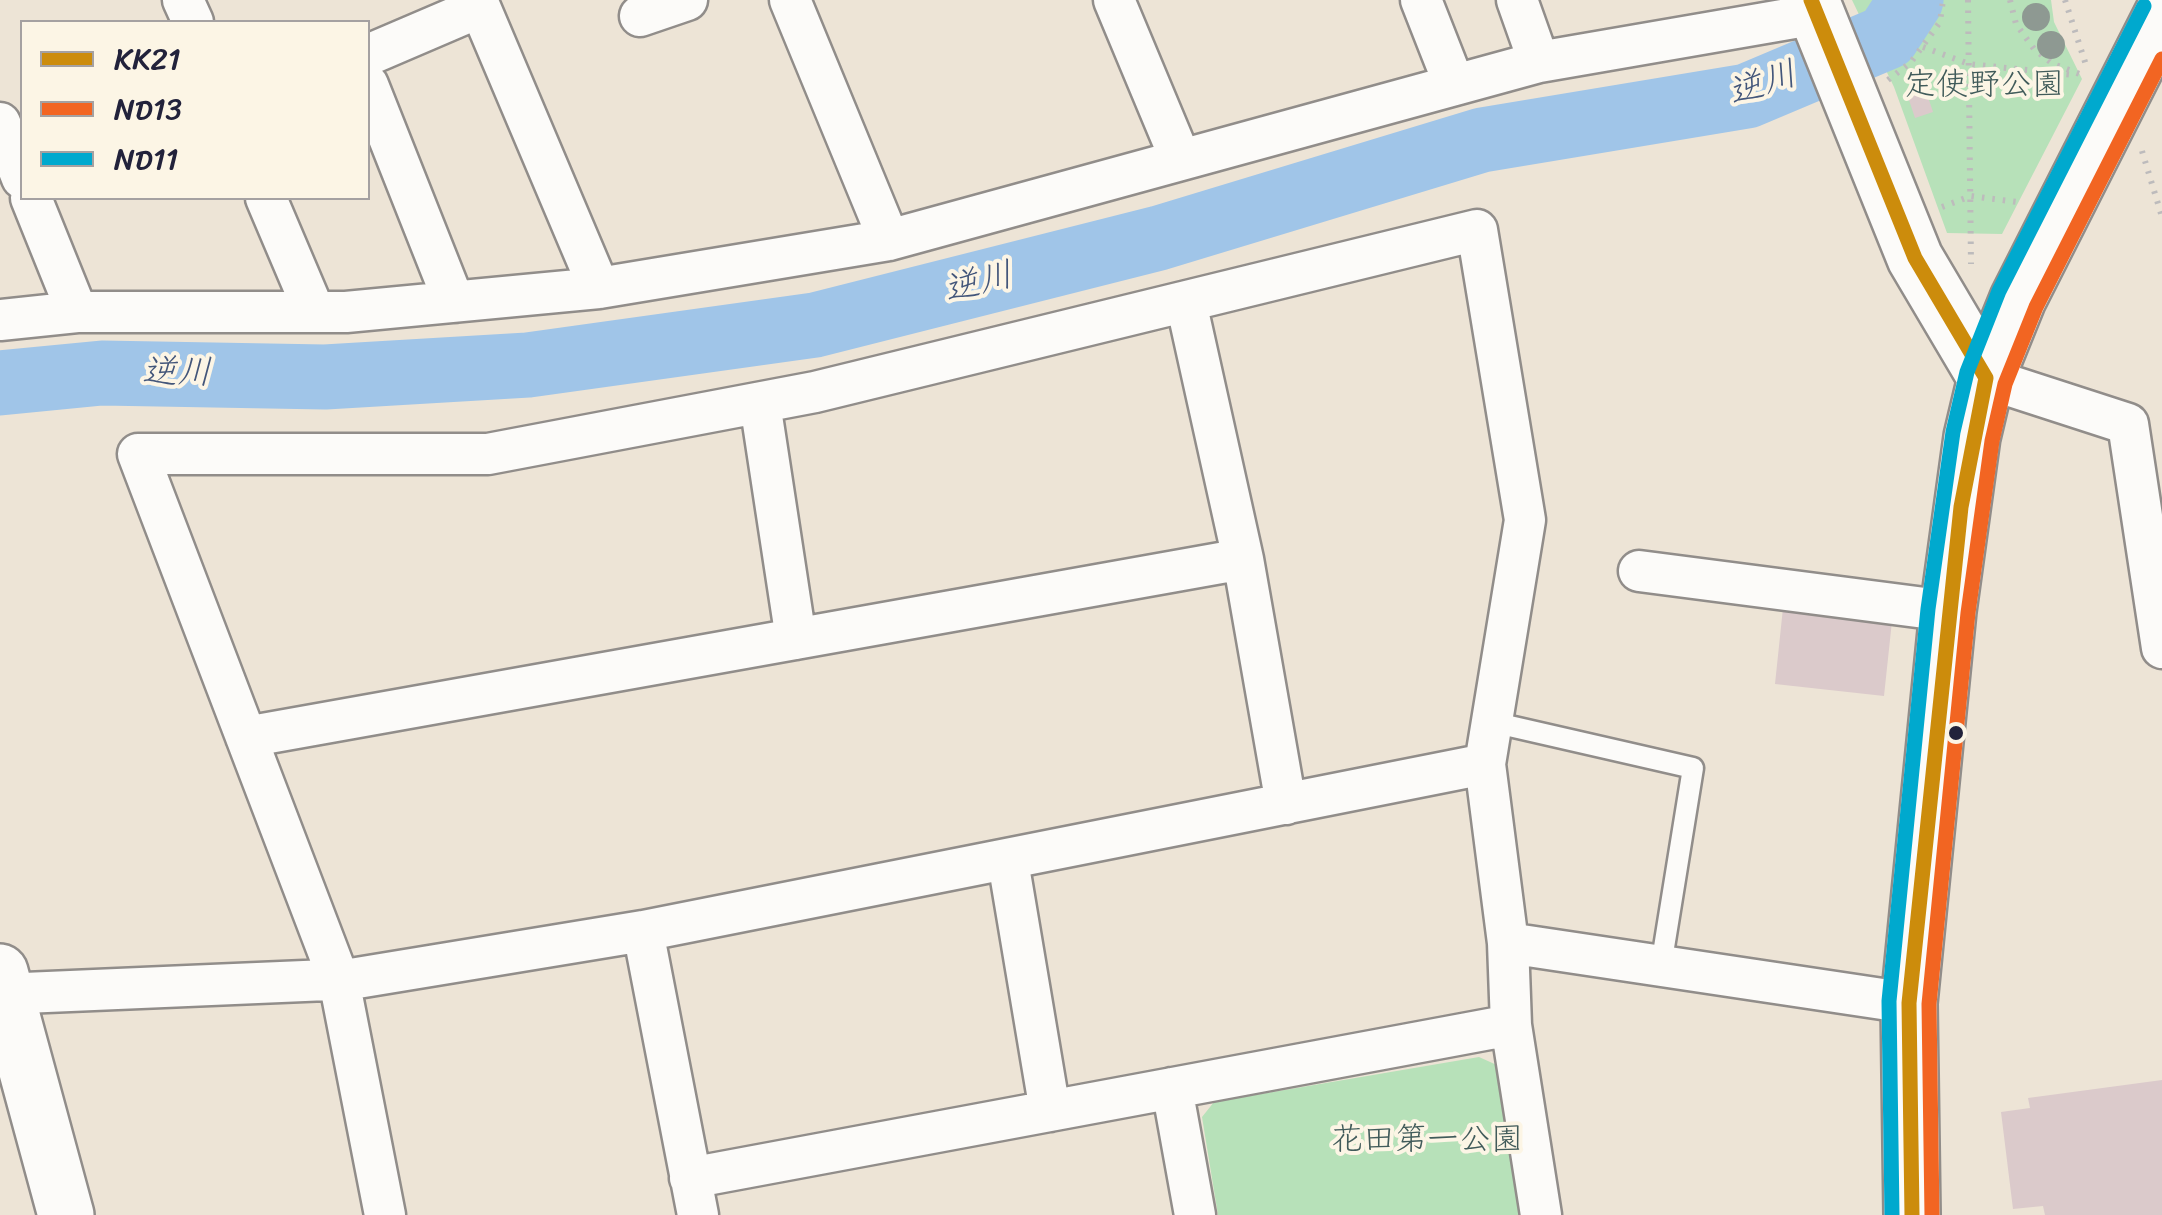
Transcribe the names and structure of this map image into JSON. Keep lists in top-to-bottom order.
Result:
{
  "water": ["逆川"],
  "parks": ["定使野公園", "花田第一公園"],
  "lines": ["transit line KK21", "transit line ND11", "transit line ND13"],
  "legend": ["KK21", "ND13", "ND11"]
}
